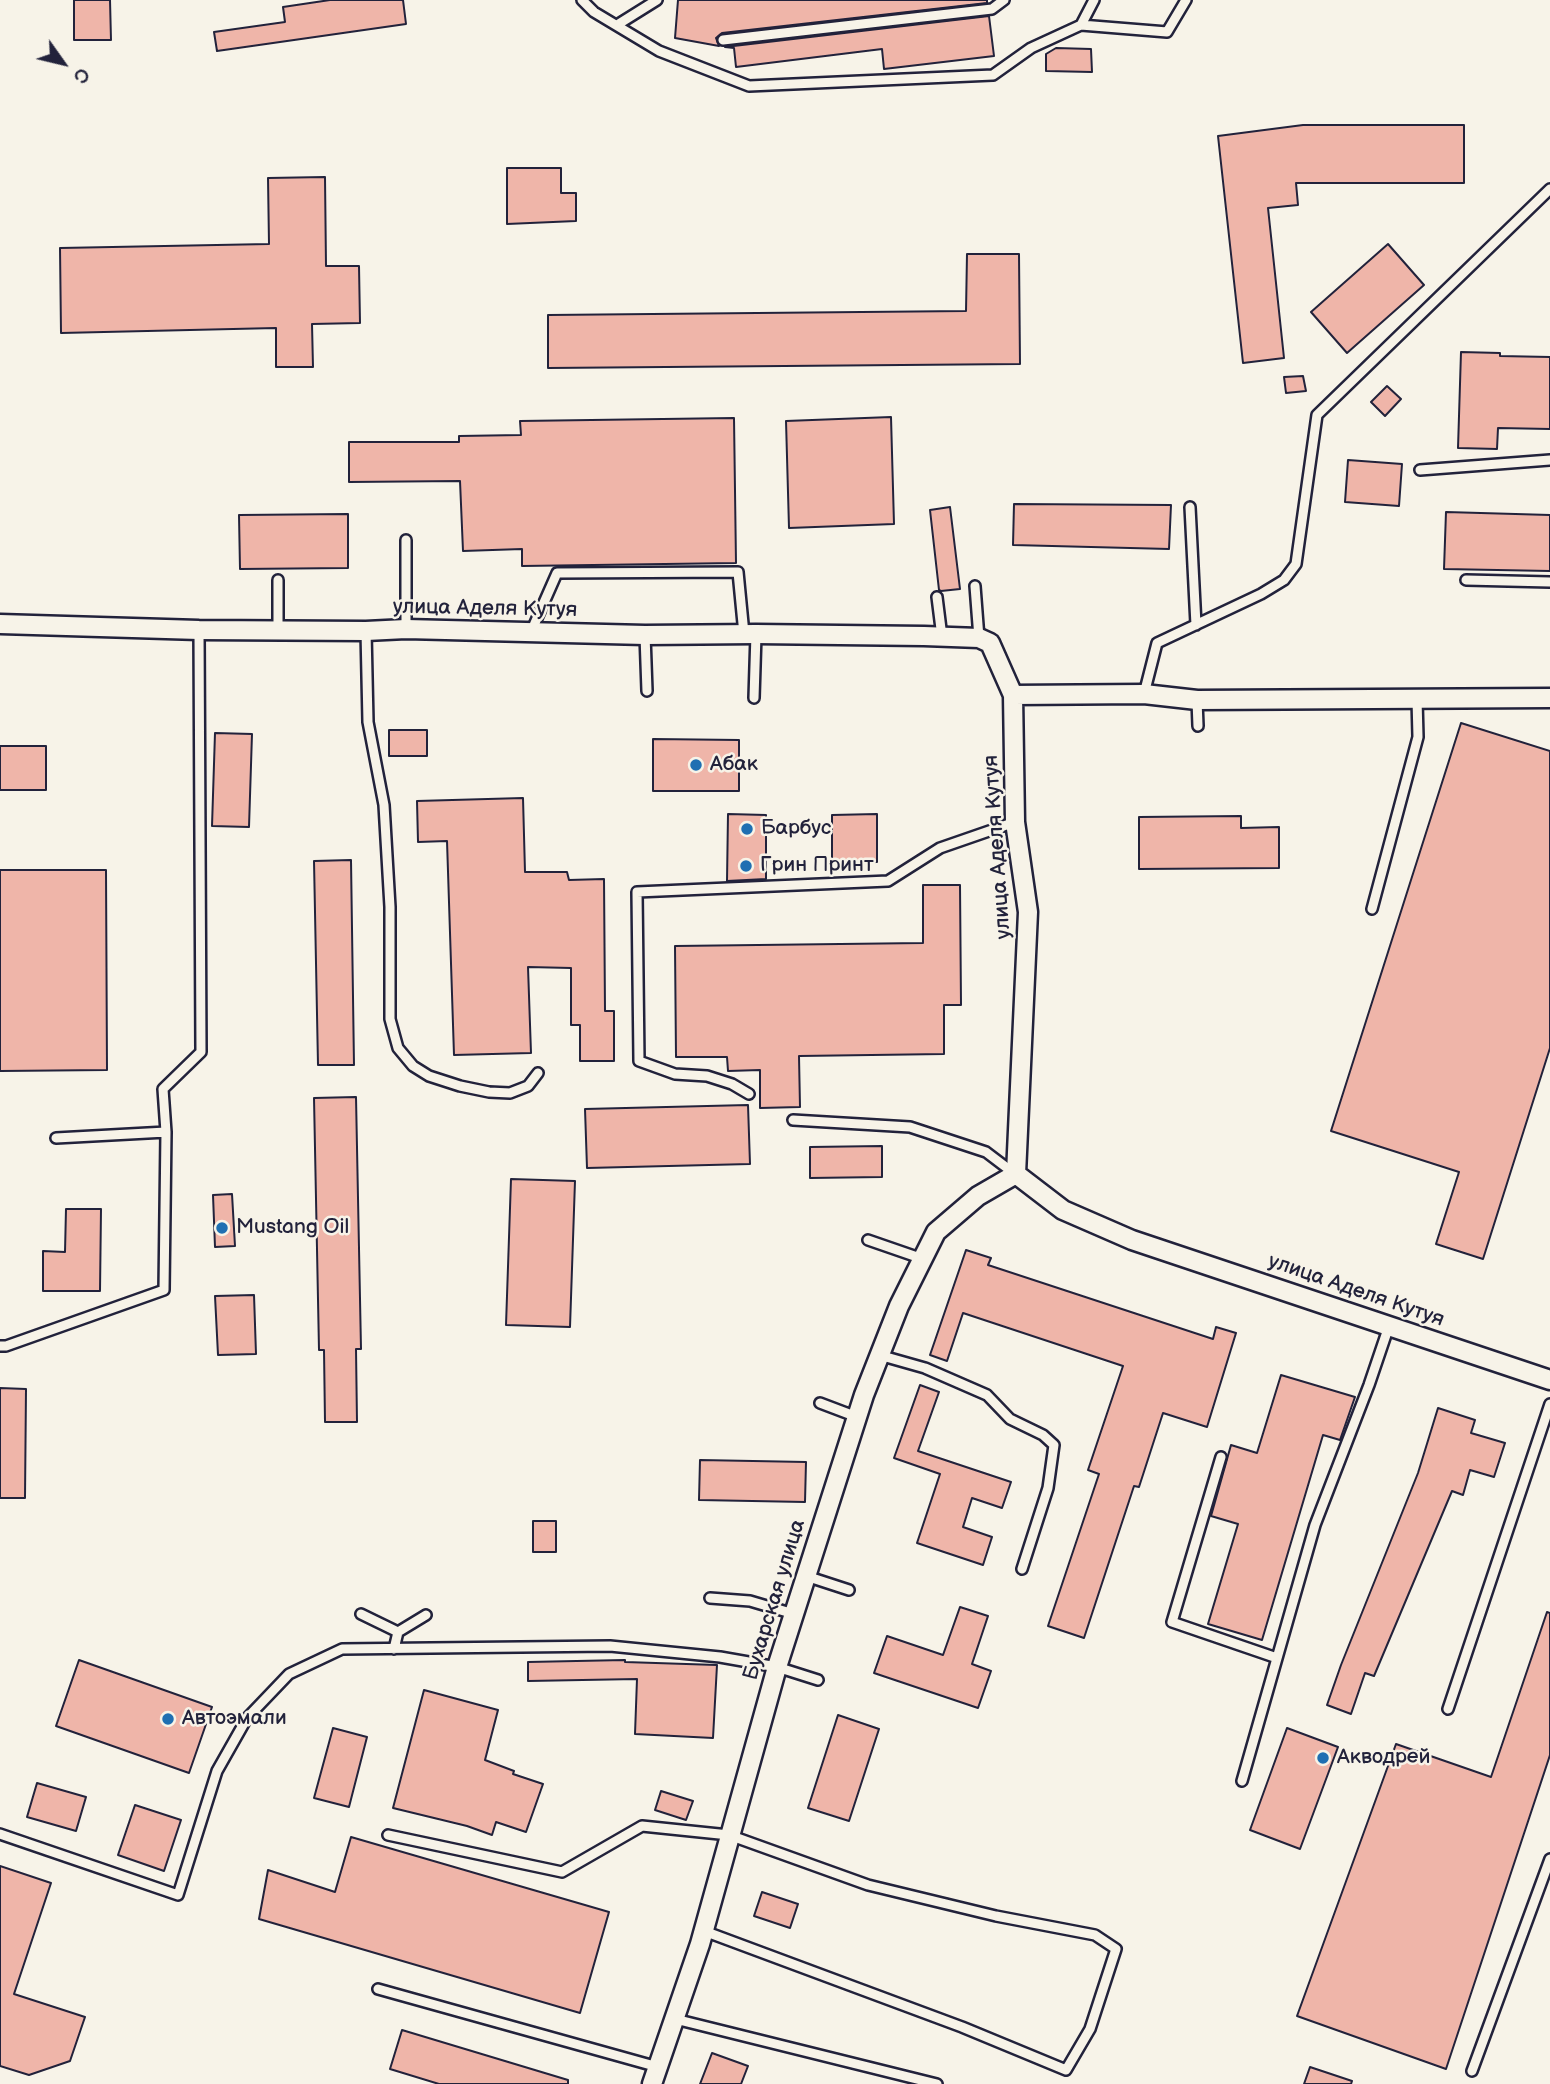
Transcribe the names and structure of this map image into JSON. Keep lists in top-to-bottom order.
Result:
{
  "streets": {
    "street": ["улица Аделя Кутуя", "Бухарская улица"]
  },
  "crossings": [
    ["улица Аделя Кутуя", "Бухарская улица"]
  ],
  "places": [
    "Абак",
    "Барбус",
    "Грин Принт",
    "Mustang Oil",
    "Автоэмали",
    "Акводрей"
  ],
  "north": "bottom right"
}
